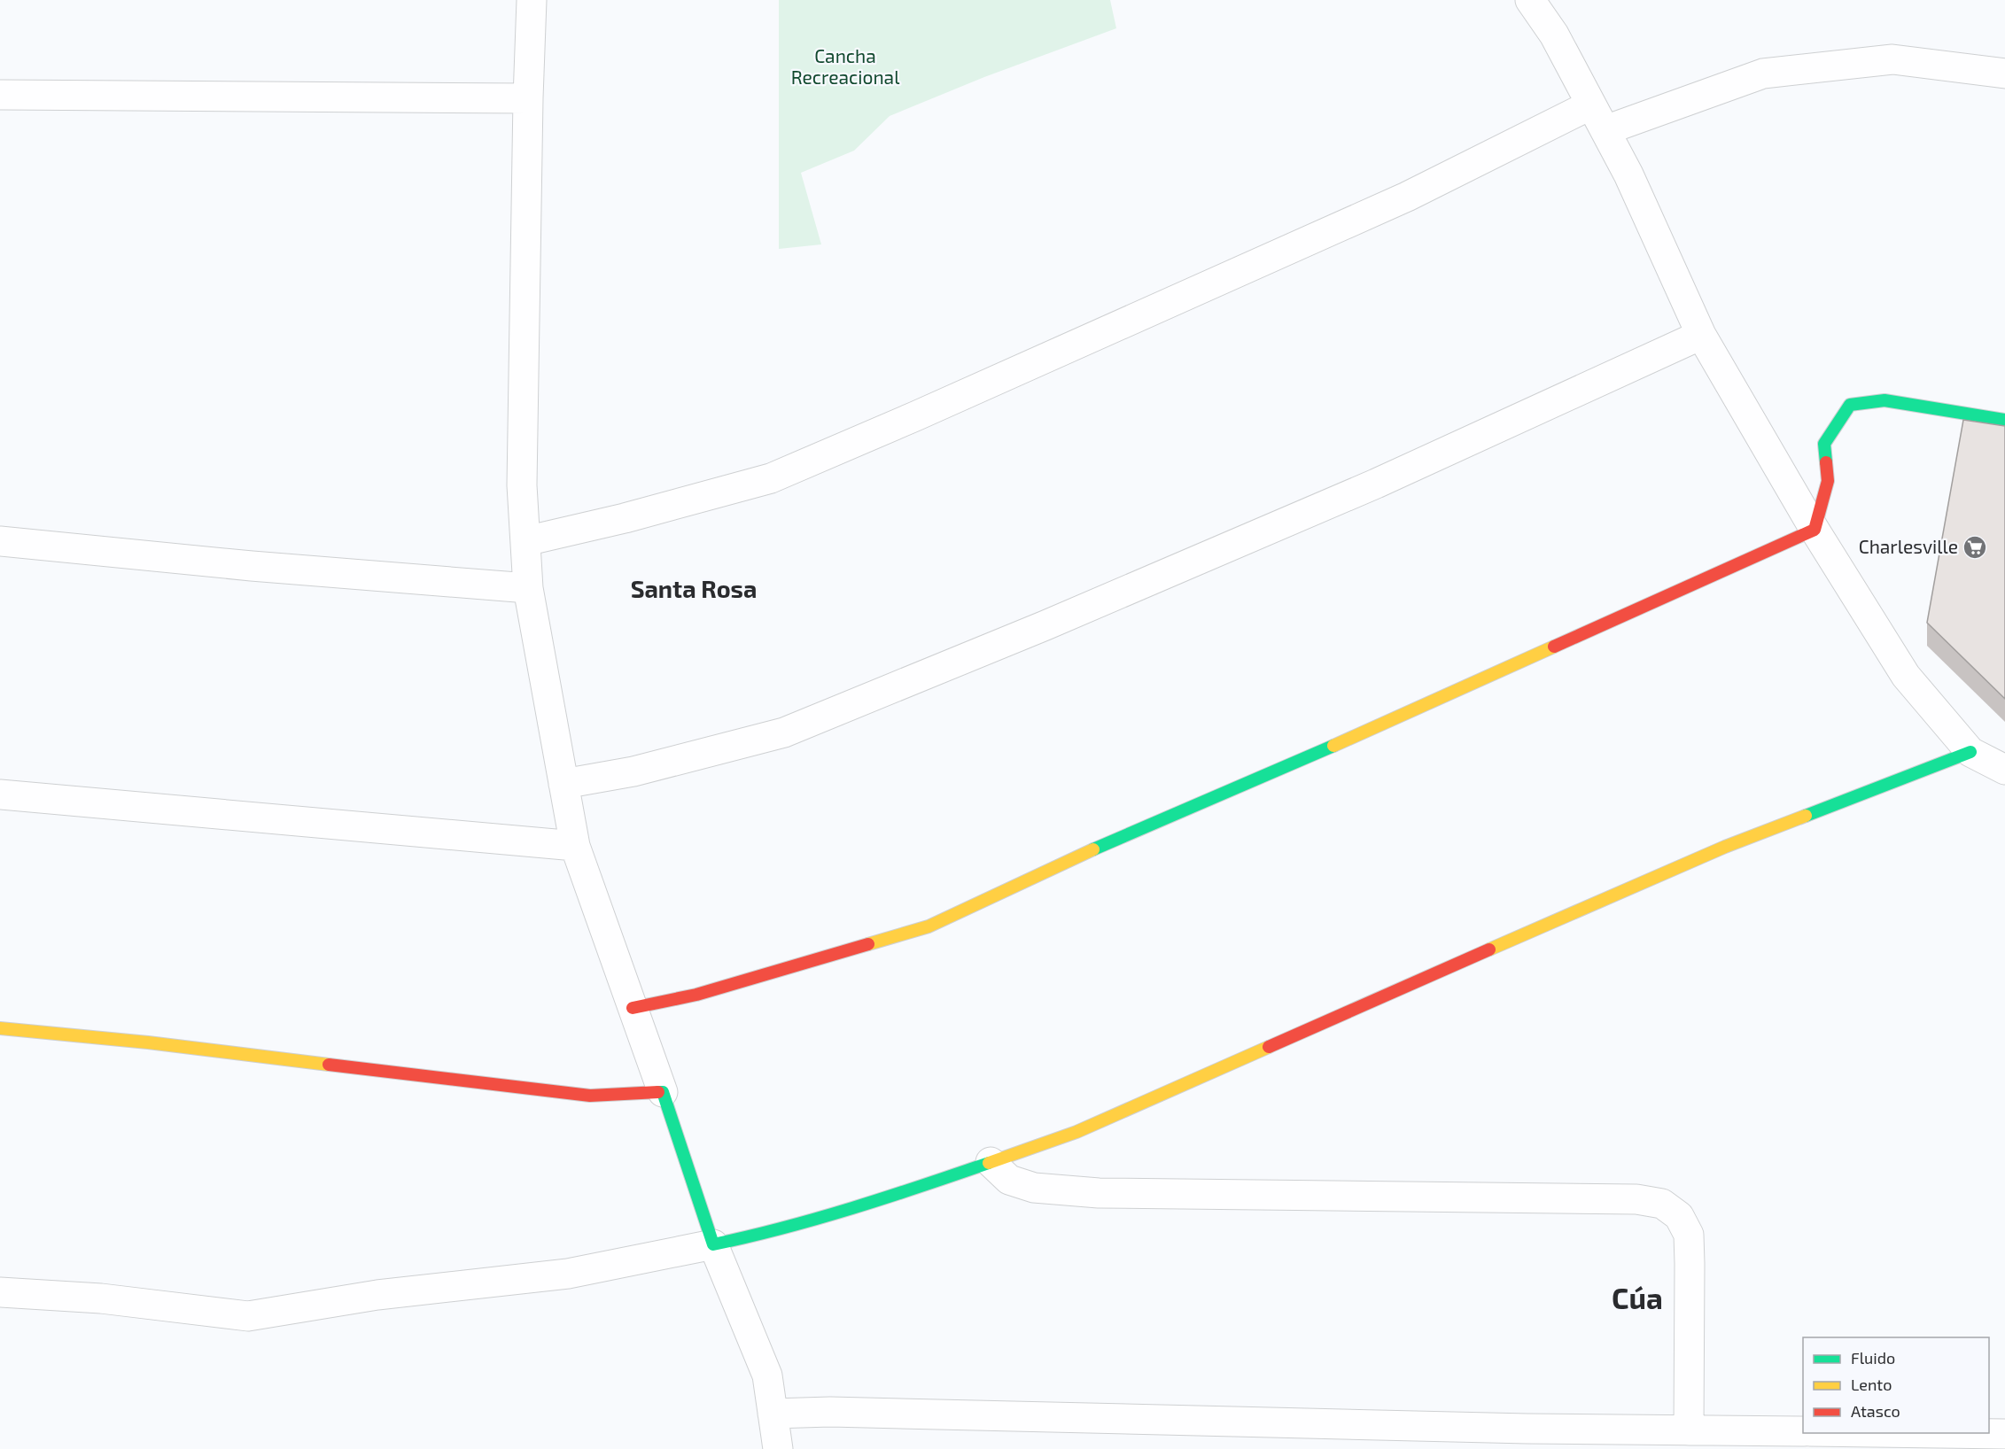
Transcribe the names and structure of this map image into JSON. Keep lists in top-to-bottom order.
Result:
{
  "districts": ["Santa Rosa", "Cúa"],
  "parks": ["Cancha Recreacional"],
  "places": {
    "supermarket": ["Charlesville"]
  },
  "legend": ["Fluido", "Lento", "Atasco"]
}
